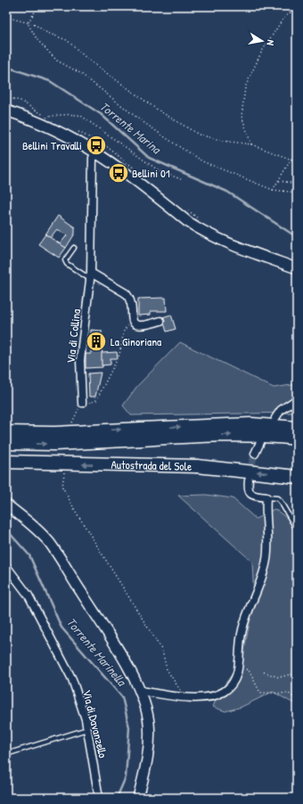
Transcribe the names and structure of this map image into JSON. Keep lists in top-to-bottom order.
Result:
{
  "streets": {
    "highway": ["Autostrada del Sole"],
    "street": ["Via di Collina", "Via di Davanzello"]
  },
  "water": ["Torrente Marina", "Torrente Marinella"],
  "places": {
    "bus stop": ["Bellini Travalli", "Bellini 01"],
    "building": ["La Ginoriana"]
  },
  "north": "right"
}
